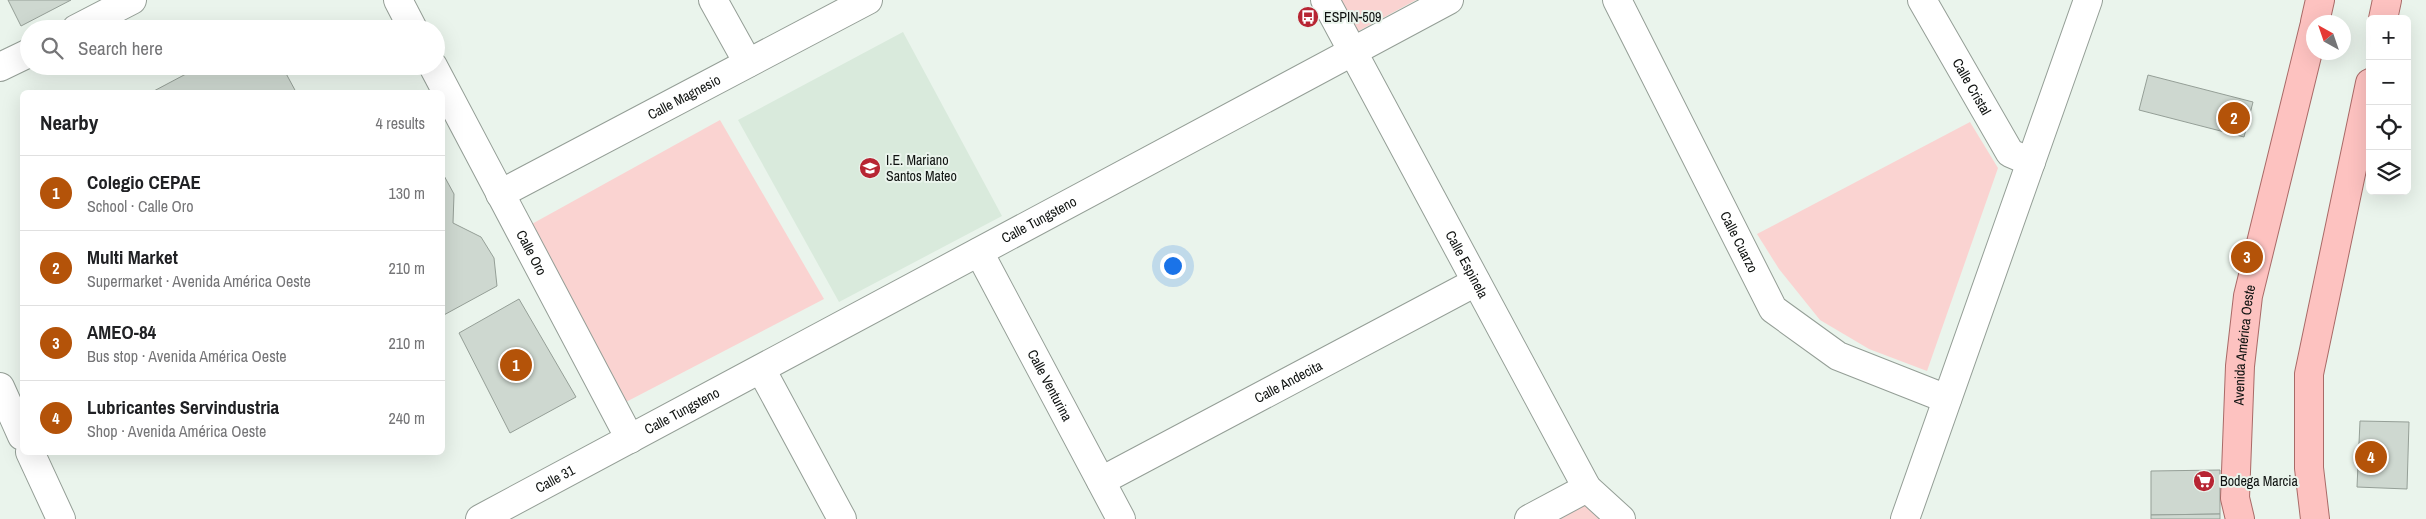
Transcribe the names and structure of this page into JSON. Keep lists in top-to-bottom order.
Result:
{
  "streets": {
    "main road": ["Avenida América Oeste"],
    "street": [
      "Calle Cristal",
      "Calle Magnesio",
      "Calle Tungsteno",
      "Calle Cuarzo",
      "Calle Oro",
      "Calle Espinela",
      "Calle Andecita",
      "Calle Venturina",
      "Calle 31"
    ]
  },
  "crossings": [
    ["Calle Magnesio", "Calle Oro"],
    ["Calle Tungsteno", "Calle Oro"],
    ["Calle Tungsteno", "Calle Espinela"],
    ["Calle Tungsteno", "Calle Venturina"],
    ["Calle Tungsteno", "Calle 31"],
    ["Calle Oro", "Calle 31"],
    ["Calle Espinela", "Calle Andecita"],
    ["Calle Andecita", "Calle Venturina"]
  ],
  "places": {
    "bus stop": ["ESPIN-509"],
    "school or university": ["I.E. Mariano Santos Mateo"],
    "supermarket": ["Bodega Marcia"]
  },
  "north": "top left",
  "page": {
    "map_buttons": ["+", "−"],
    "search": "Search here",
    "heading": ["Nearby", "4 results"],
    "pins": [
      "2",
      "3",
      "1",
      "4"
    ],
    "list": [
      {
        "mark": "1",
        "name": "Colegio CEPAE",
        "note": "School · Calle Oro",
        "value": "130 m"
      },
      {
        "mark": "2",
        "name": "Multi Market",
        "note": "Supermarket · Avenida América Oeste",
        "value": "210 m"
      },
      {
        "mark": "3",
        "name": "AMEO-84",
        "note": "Bus stop · Avenida América Oeste",
        "value": "210 m"
      },
      {
        "mark": "4",
        "name": "Lubricantes Servindustria",
        "note": "Shop · Avenida América Oeste",
        "value": "240 m"
      }
    ]
  }
}
